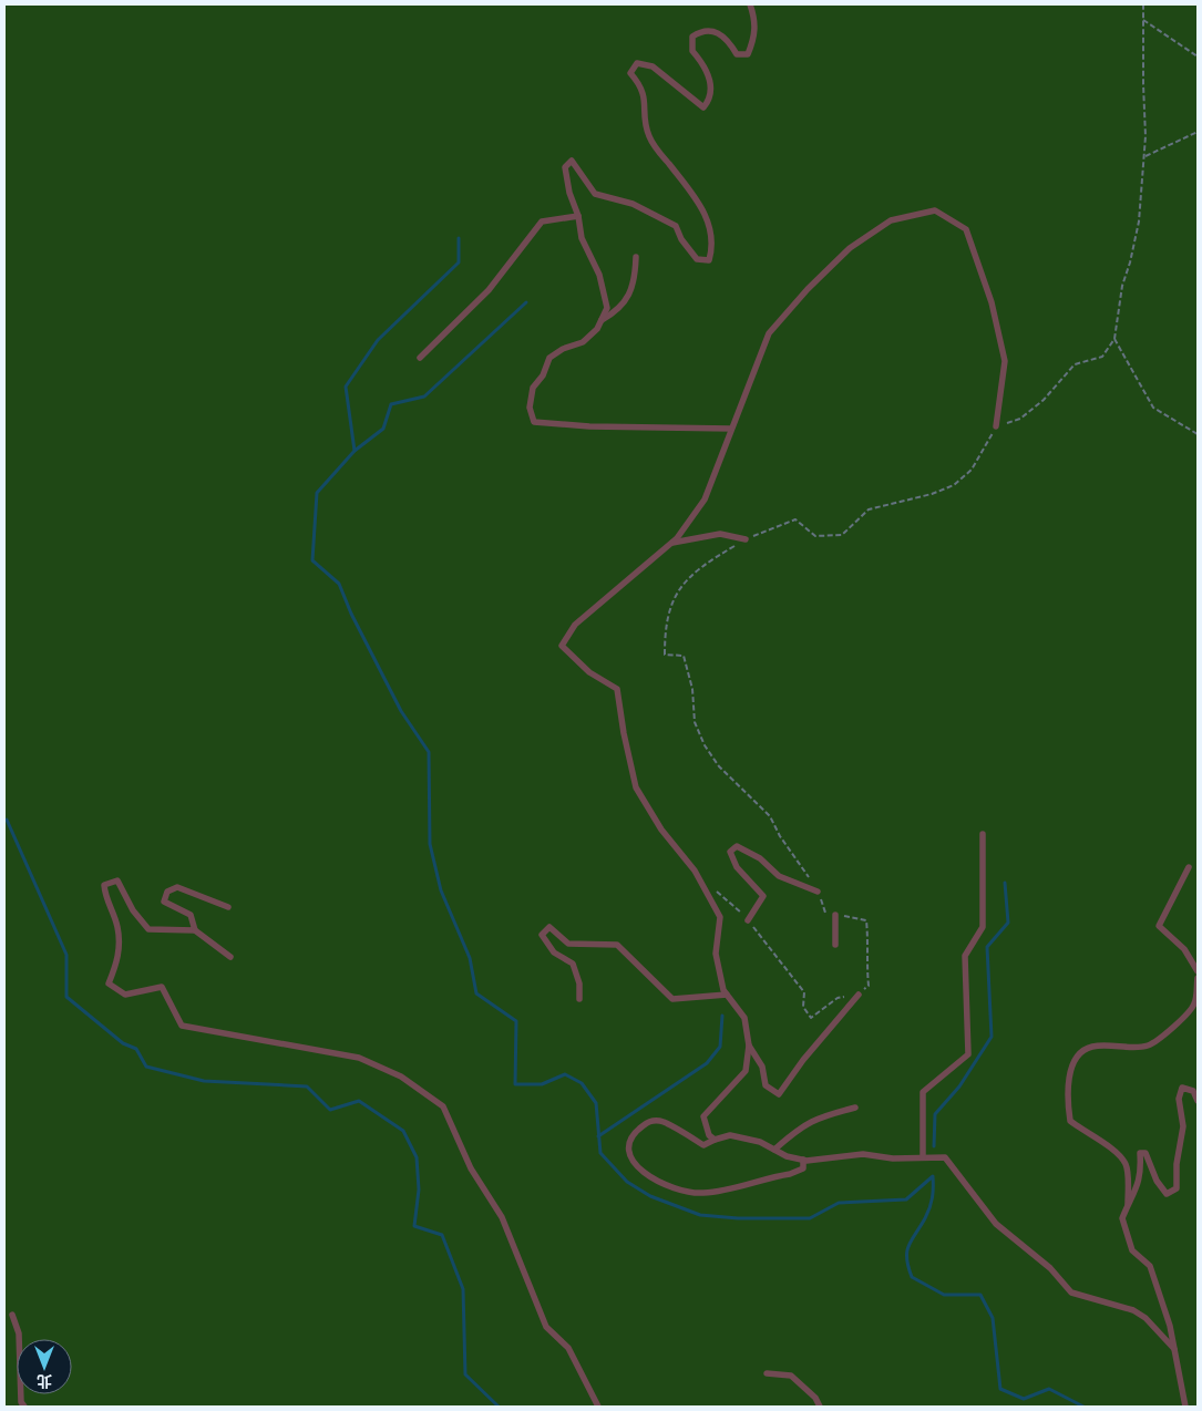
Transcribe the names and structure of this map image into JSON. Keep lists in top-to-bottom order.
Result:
{
  "north": "bottom"
}
